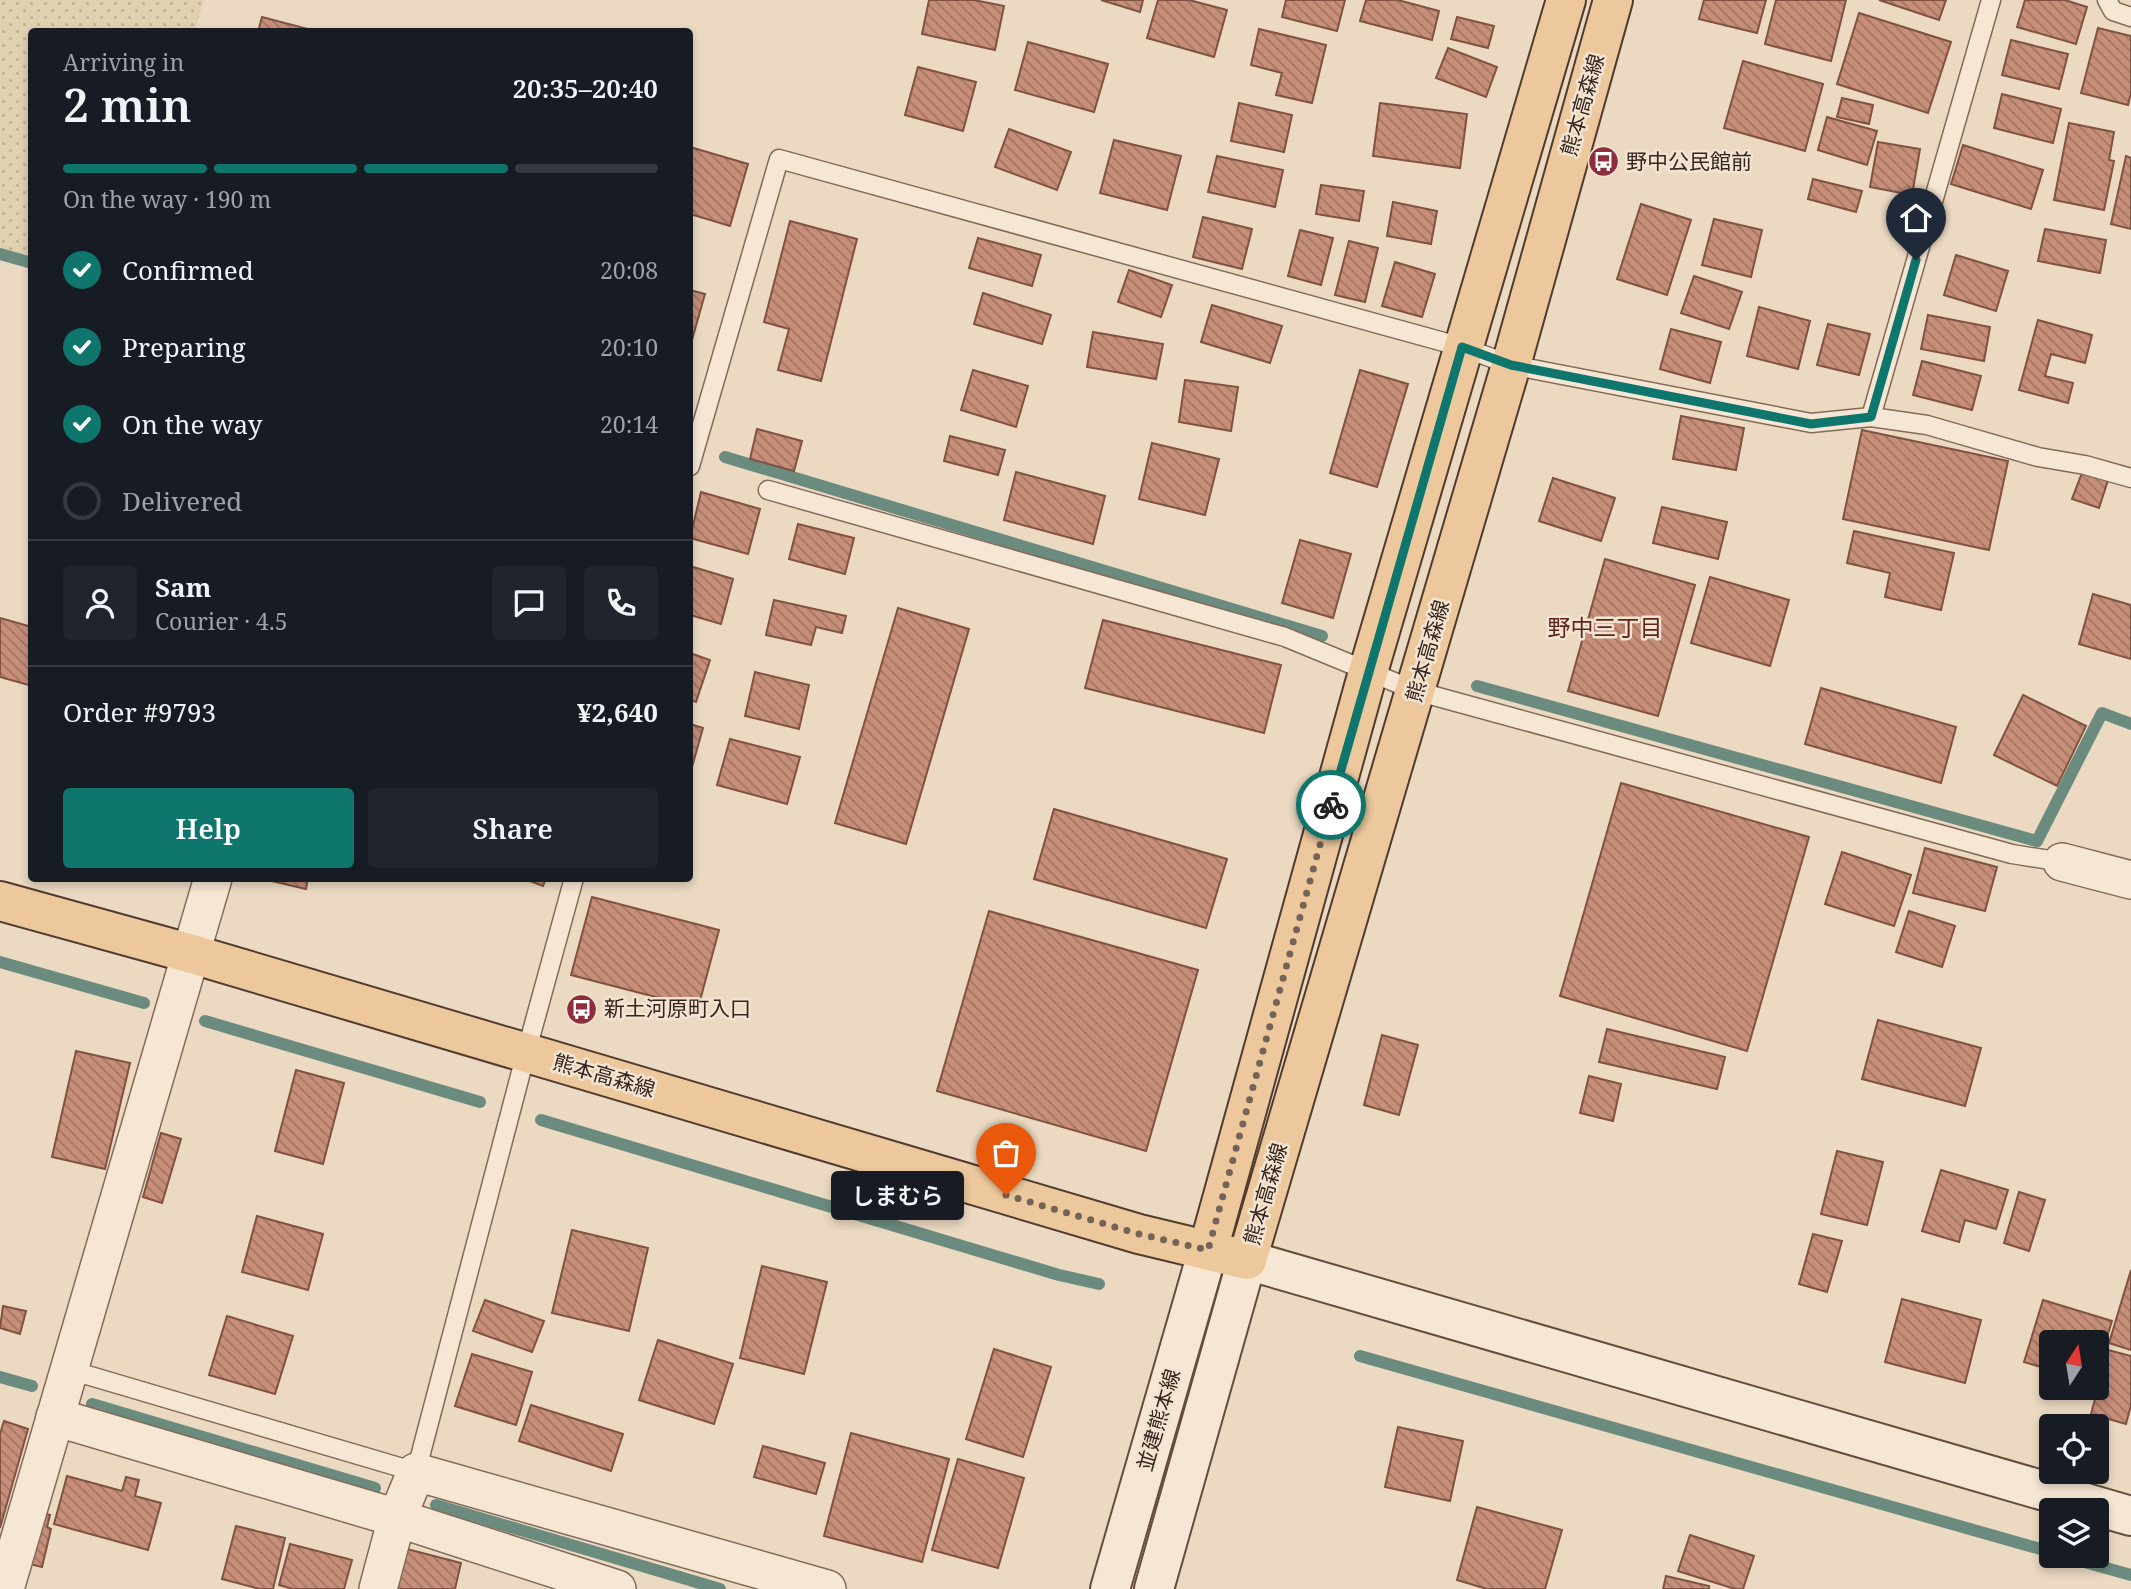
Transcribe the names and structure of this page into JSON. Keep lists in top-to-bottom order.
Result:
{
  "streets": {
    "main road": ["熊本高森線"],
    "street": ["並建熊本線"]
  },
  "crossings": [
    ["熊本高森線", "並建熊本線"]
  ],
  "districts": ["野中三丁目"],
  "places": {
    "bus stop": ["野中公民館前", "新土河原町入口"],
    "other": ["しまむら"]
  },
  "north": "top",
  "page": {
    "heading": ["2 min", "Arriving in", "20:35–20:40"],
    "panel": [
      "Sam",
      "Courier · 4.5",
      "Order #9793",
      "¥2,640"
    ],
    "bar": "On the way · 190 m",
    "list": [
      ["Confirmed", "20:08"],
      ["Preparing", "20:10"],
      ["On the way", "20:14"],
      "Delivered"
    ],
    "buttons": ["Help", "Share"],
    "bubble": "しまむら"
  }
}
